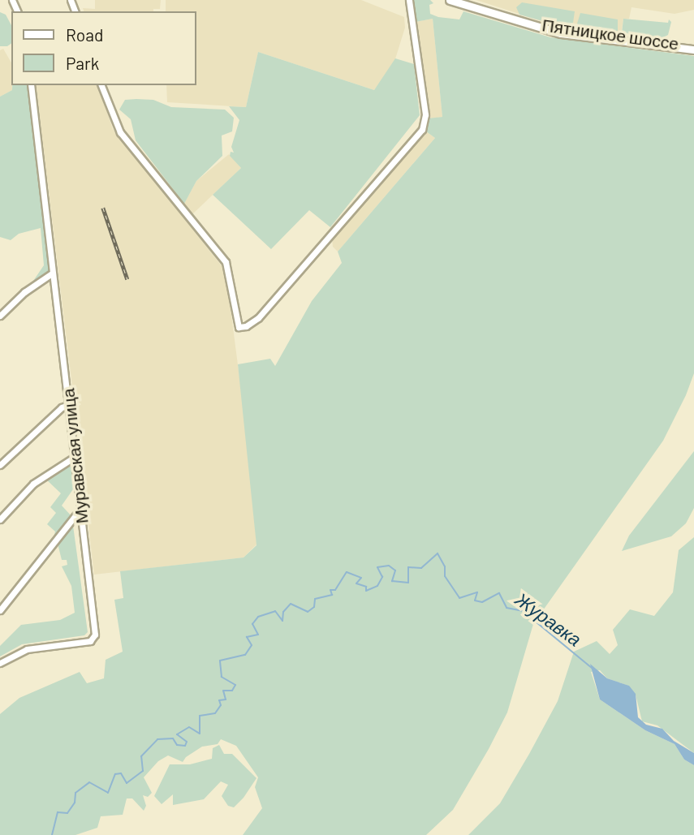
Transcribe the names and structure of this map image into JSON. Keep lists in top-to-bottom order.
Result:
{
  "streets": {
    "main road": ["Пятницкое шоссе"],
    "street": ["Муравская улица"]
  },
  "water": ["Журавка"],
  "legend": ["Road", "Park"]
}
